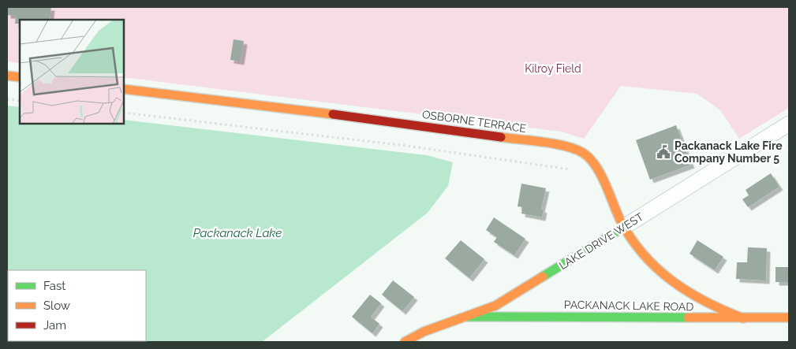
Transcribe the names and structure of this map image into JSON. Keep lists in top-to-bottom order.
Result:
{
  "streets": {
    "street": ["OSBORNE TERRACE", "LAKE DRIVE WEST", "PACKANACK LAKE ROAD"]
  },
  "crossings": [
    ["OSBORNE TERRACE", "LAKE DRIVE WEST"],
    ["OSBORNE TERRACE", "PACKANACK LAKE ROAD"],
    ["LAKE DRIVE WEST", "PACKANACK LAKE ROAD"]
  ],
  "water": ["Packanack Lake"],
  "parks": ["Kilroy Field"],
  "places": {
    "public building": ["Packanack Lake Fire Company Number 5"]
  },
  "legend": ["Fast", "Slow", "Jam"]
}
